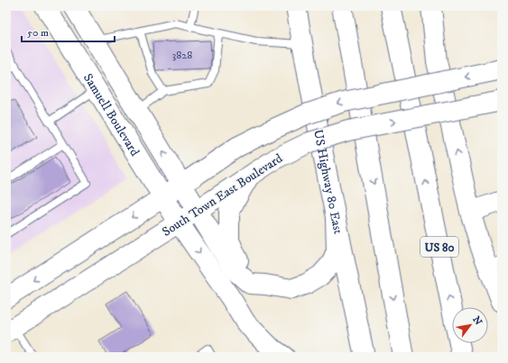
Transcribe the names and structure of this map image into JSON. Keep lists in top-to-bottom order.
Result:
{
  "streets": {
    "main road": [
      "Samuell Boulevard",
      "US Highway 80 East",
      "South Town East Boulevard",
      "US 80"
    ]
  },
  "crossings": [
    ["Samuell Boulevard", "US Highway 80 East"],
    ["Samuell Boulevard", "South Town East Boulevard"]
  ],
  "house_numbers": ["3828"],
  "scale_bar": "50 m",
  "north": "top right"
}
